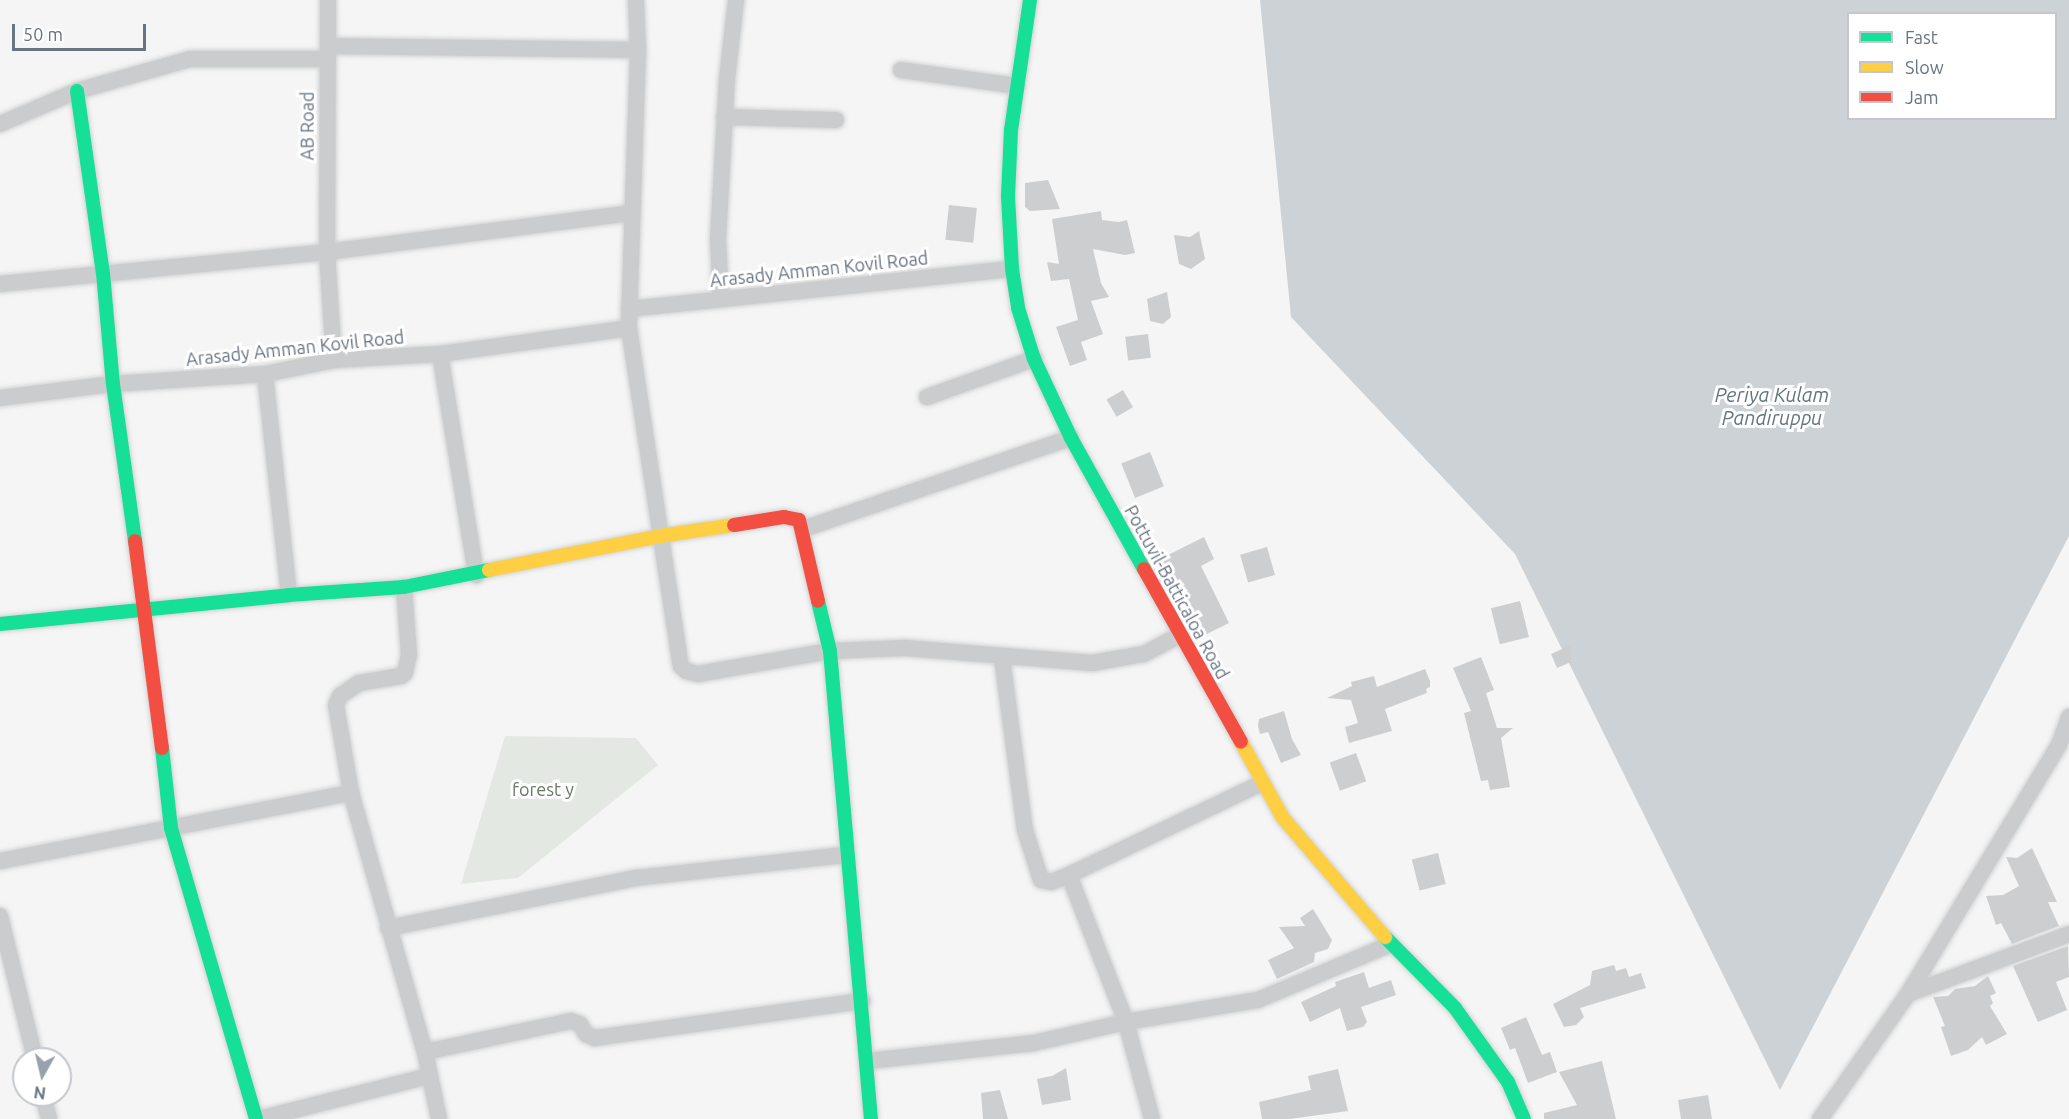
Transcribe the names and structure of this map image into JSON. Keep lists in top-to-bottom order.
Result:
{
  "streets": {
    "main road": ["Pottuvil-Batticaloa Road"],
    "street": ["AB Road", "Arasady Amman Kovil Road"]
  },
  "crossings": [
    ["AB Road", "Arasady Amman Kovil Road"],
    ["Arasady Amman Kovil Road", "Pottuvil-Batticaloa Road"]
  ],
  "water": ["Periya Kulam Pandiruppu"],
  "parks": ["forest y"],
  "legend": ["Fast", "Slow", "Jam"],
  "scale_bar": "50 m",
  "north": "bottom"
}
